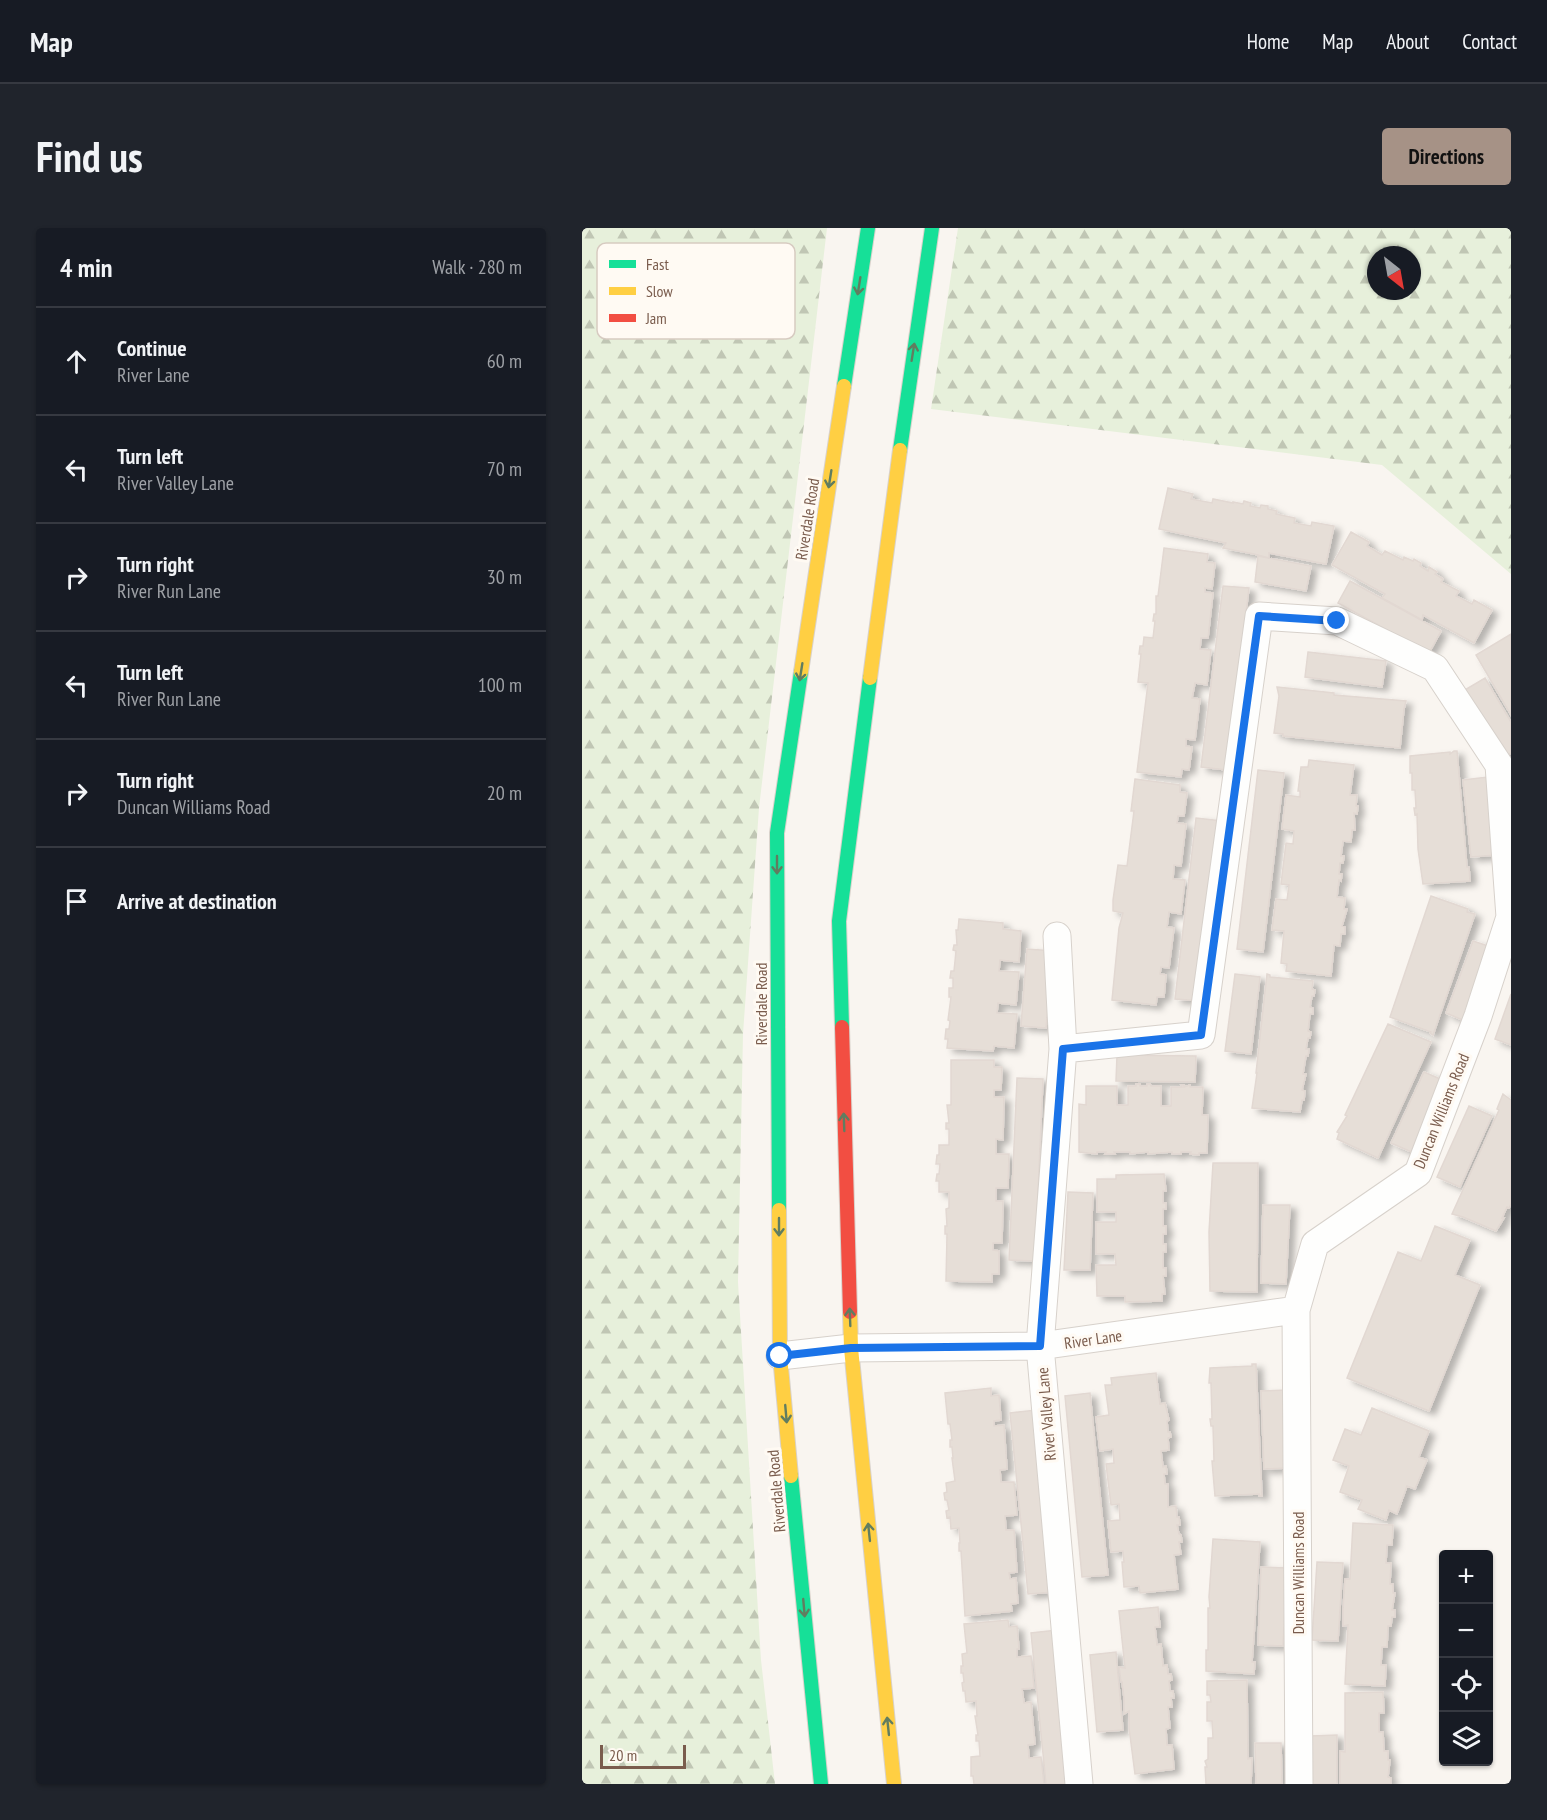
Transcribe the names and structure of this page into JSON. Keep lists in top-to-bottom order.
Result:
{
  "streets": {
    "street": [
      "Riverdale Road",
      "Duncan Williams Road",
      "River Lane",
      "River Valley Lane"
    ]
  },
  "crossings": [
    ["Riverdale Road", "River Lane"],
    ["Duncan Williams Road", "River Lane"],
    ["Duncan Williams Road", "River Valley Lane"],
    ["River Lane", "River Valley Lane"]
  ],
  "legend": ["Fast", "Slow", "Jam"],
  "scale_bar": "20 m",
  "north": "bottom right",
  "page": {
    "header": "Map",
    "nav": [
      "Home",
      "Map",
      "About",
      "Contact"
    ],
    "buttons": "Directions",
    "title": "Find us",
    "heading": ["4 min", "Walk · 280 m"],
    "list": [
      ["Continue", "River Lane", "60 m"],
      ["Turn left", "River Valley Lane", "70 m"],
      ["Turn right", "River Run Lane", "30 m"],
      ["Turn left", "River Run Lane", "100 m"],
      ["Turn right", "Duncan Williams Road", "20 m"],
      "Arrive at destination"
    ],
    "map_buttons": ["+", "−"],
    "scale": "20 m"
  }
}
